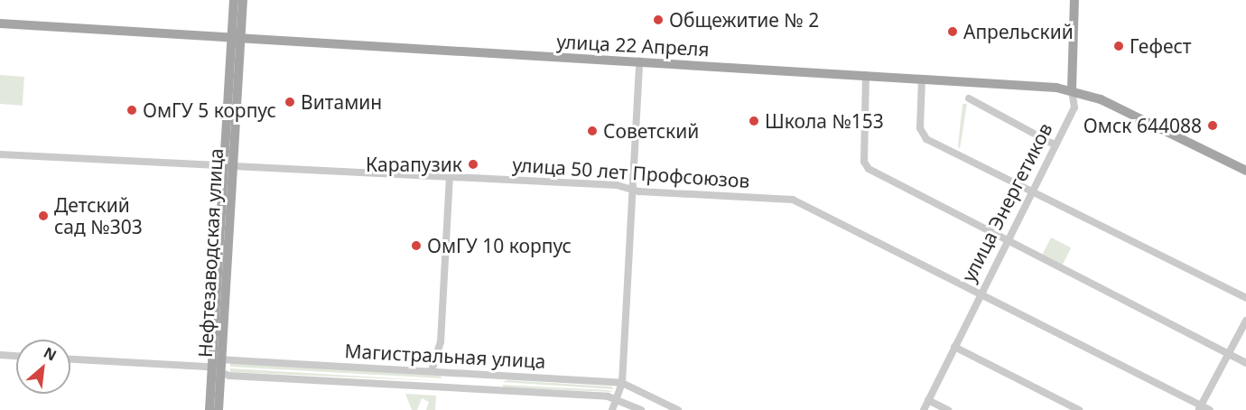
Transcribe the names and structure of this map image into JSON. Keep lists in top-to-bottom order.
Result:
{
  "streets": {
    "main road": ["улица 22 Апреля", "улица Энергетиков", "Нефтезаводская улица"],
    "street": ["улица 50 лет Профсоюзов", "Магистральная улица"]
  },
  "crossings": [
    ["улица 22 Апреля", "улица Энергетиков"],
    ["улица 22 Апреля", "Нефтезаводская улица"],
    ["улица 50 лет Профсоюзов", "улица Энергетиков"],
    ["улица 50 лет Профсоюзов", "Нефтезаводская улица"],
    ["Нефтезаводская улица", "Магистральная улица"]
  ],
  "places": [
    "Общежитие № 2",
    "Апрельский",
    "Гефест",
    "Витамин",
    "ОмГУ 5 корпус",
    "Школа №153",
    "Омск 644088",
    "Советский",
    "Карапузик",
    "Детский сад №303",
    "ОмГУ 10 корпус"
  ],
  "north": "top right"
}
